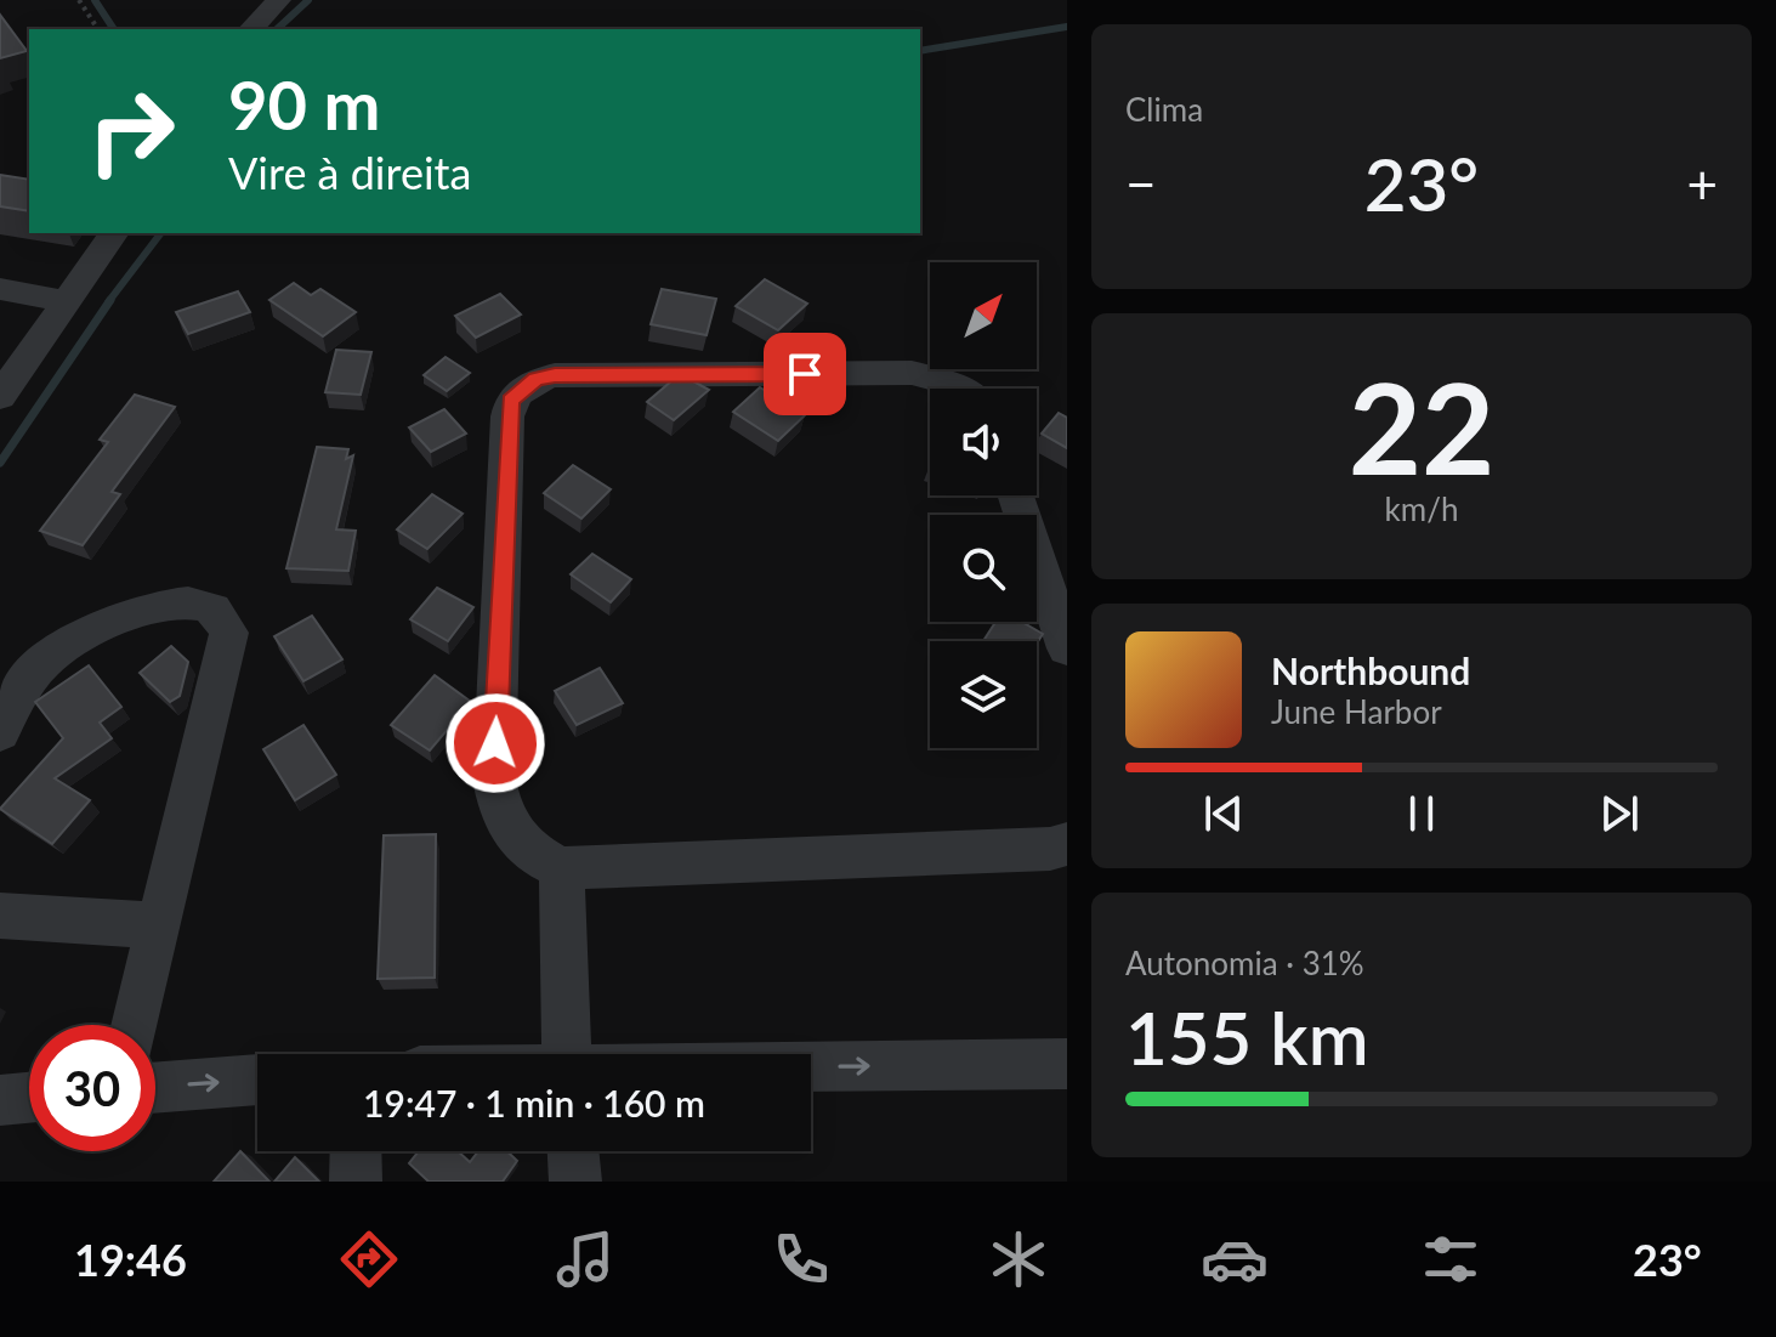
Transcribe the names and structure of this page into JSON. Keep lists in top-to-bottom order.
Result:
{
  "north": "top right",
  "page": {
    "tile": [
      "Clima",
      ["22", "km/h"],
      ["Autonomia · 31%", "155 km"]
    ],
    "turn": ["90 m", "Vire à direita"],
    "heat": ["−", "23°", "+"],
    "song": ["Northbound", "June Harbor"],
    "limit": "30",
    "trip": "19:47 · 1 min · 160 m",
    "tabs": ["19:46", "23°"]
  }
}
